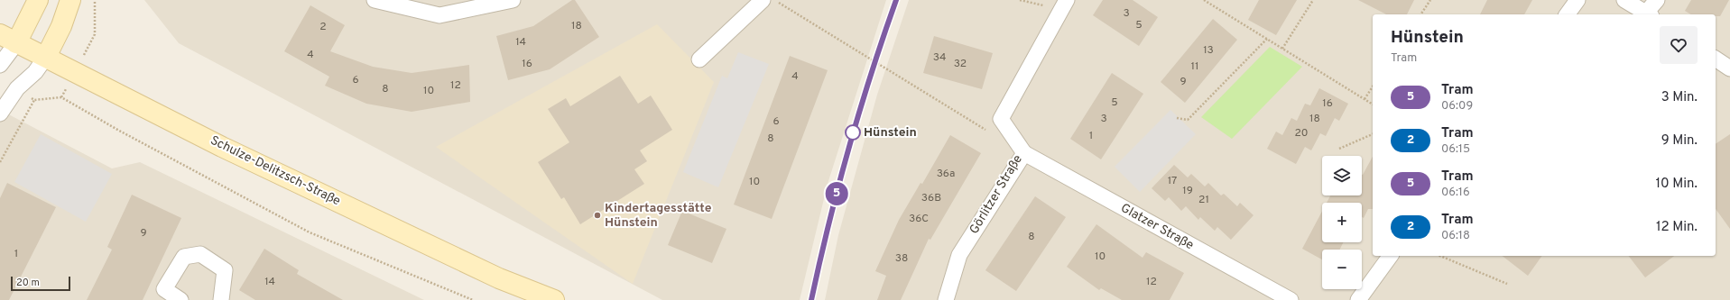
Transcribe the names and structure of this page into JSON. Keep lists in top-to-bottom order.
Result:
{
  "streets": {
    "main road": ["Schulze-Delitzsch-Straße"],
    "street": ["Görlitzer Straße", "Glatzer Straße"]
  },
  "crossings": [
    ["Görlitzer Straße", "Glatzer Straße"]
  ],
  "places": ["Hünstein", "Kindertagesstätte Hünstein"],
  "lines": ["tram line 5"],
  "house_numbers": [
    "3",
    "5",
    "18",
    "2",
    "14",
    "13",
    "4",
    "34",
    "16",
    "32",
    "11",
    "4",
    "6",
    "9",
    "12",
    "8",
    "10",
    "5",
    "16",
    "3",
    "18",
    "6",
    "20",
    "1",
    "8",
    "36a",
    "17",
    "10",
    "19",
    "36B",
    "21",
    "36C",
    "9",
    "8",
    "1",
    "10",
    "38",
    "14",
    "12"
  ],
  "scale_bar": "20 m",
  "page": {
    "on_map": "5",
    "heading": ["Hünstein", "Tram"],
    "list": [
      {
        "mark": "5",
        "name": "Tram",
        "note": "06:09",
        "value": "3 Min."
      },
      {
        "mark": "2",
        "name": "Tram",
        "note": "06:15",
        "value": "9 Min."
      },
      {
        "mark": "5",
        "name": "Tram",
        "note": "06:16",
        "value": "10 Min."
      },
      {
        "mark": "2",
        "name": "Tram",
        "note": "06:18",
        "value": "12 Min."
      }
    ],
    "map_buttons": ["+", "−"],
    "scale": "20 m"
  }
}
